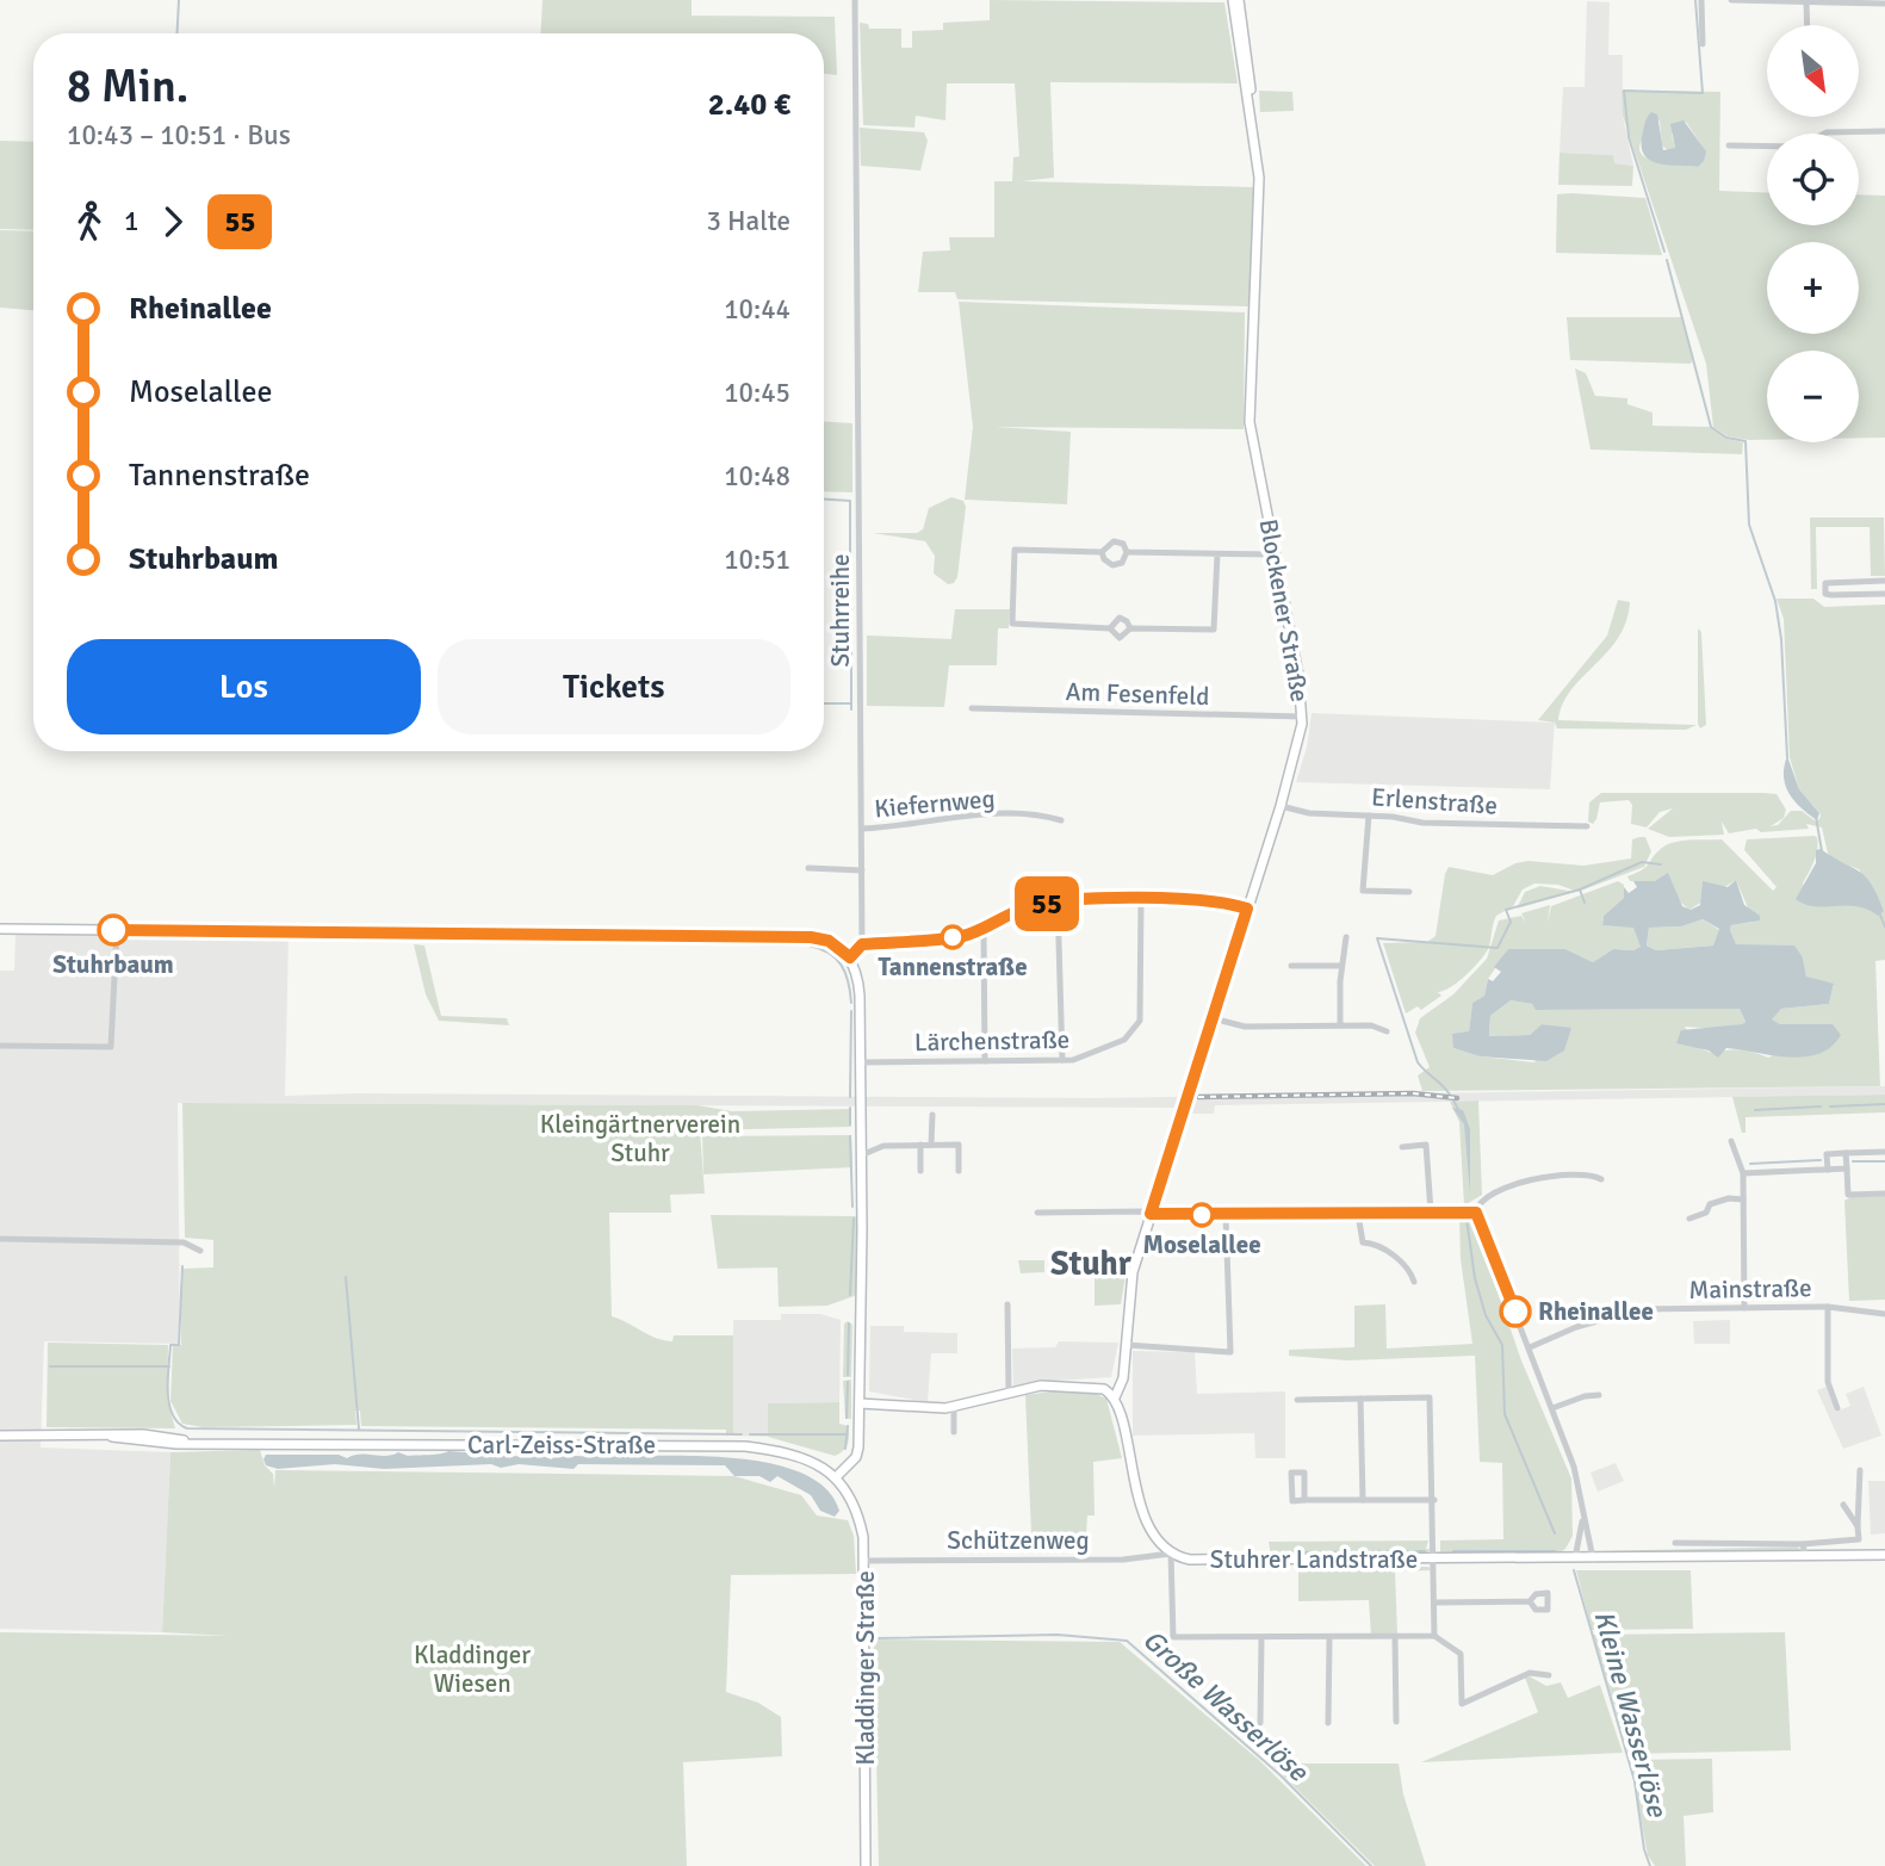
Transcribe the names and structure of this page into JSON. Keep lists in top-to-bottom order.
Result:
{
  "streets": {
    "street": [
      "Stuhrreihe",
      "Blockener Straße",
      "Am Fesenfeld",
      "Erlenstraße",
      "Kiefernweg",
      "Lärchenstraße",
      "Mainstraße",
      "Carl-Zeiss-Straße",
      "Schützenweg",
      "Stuhrer Landstraße",
      "Kladdinger Straße"
    ]
  },
  "crossings": [
    ["Stuhrreihe", "Kiefernweg"],
    ["Blockener Straße", "Am Fesenfeld"],
    ["Blockener Straße", "Erlenstraße"],
    ["Carl-Zeiss-Straße", "Kladdinger Straße"],
    ["Schützenweg", "Stuhrer Landstraße"],
    ["Schützenweg", "Kladdinger Straße"]
  ],
  "districts": ["Stuhr"],
  "water": ["Große Wasserlöse", "Kleine Wasserlöse"],
  "parks": ["Kleingärtnerverein Stuhr", "Kladdinger Wiesen"],
  "places": [
    "Stuhrbaum",
    "Tannenstraße",
    "Moselallee",
    "Rheinallee"
  ],
  "lines": ["bus line 55"],
  "north": "bottom right",
  "page": {
    "on_map": "55",
    "map_buttons": ["+", "−"],
    "heading": ["8 Min.", "10:43 – 10:51 · Bus", "2.40 €"],
    "legs": ["1", "55", "3 Halte"],
    "list": [
      {
        "name": "Rheinallee",
        "value": "10:44"
      },
      {
        "name": "Moselallee",
        "value": "10:45"
      },
      {
        "name": "Tannenstraße",
        "value": "10:48"
      },
      {
        "name": "Stuhrbaum",
        "value": "10:51"
      }
    ],
    "buttons": ["Los", "Tickets"]
  }
}
